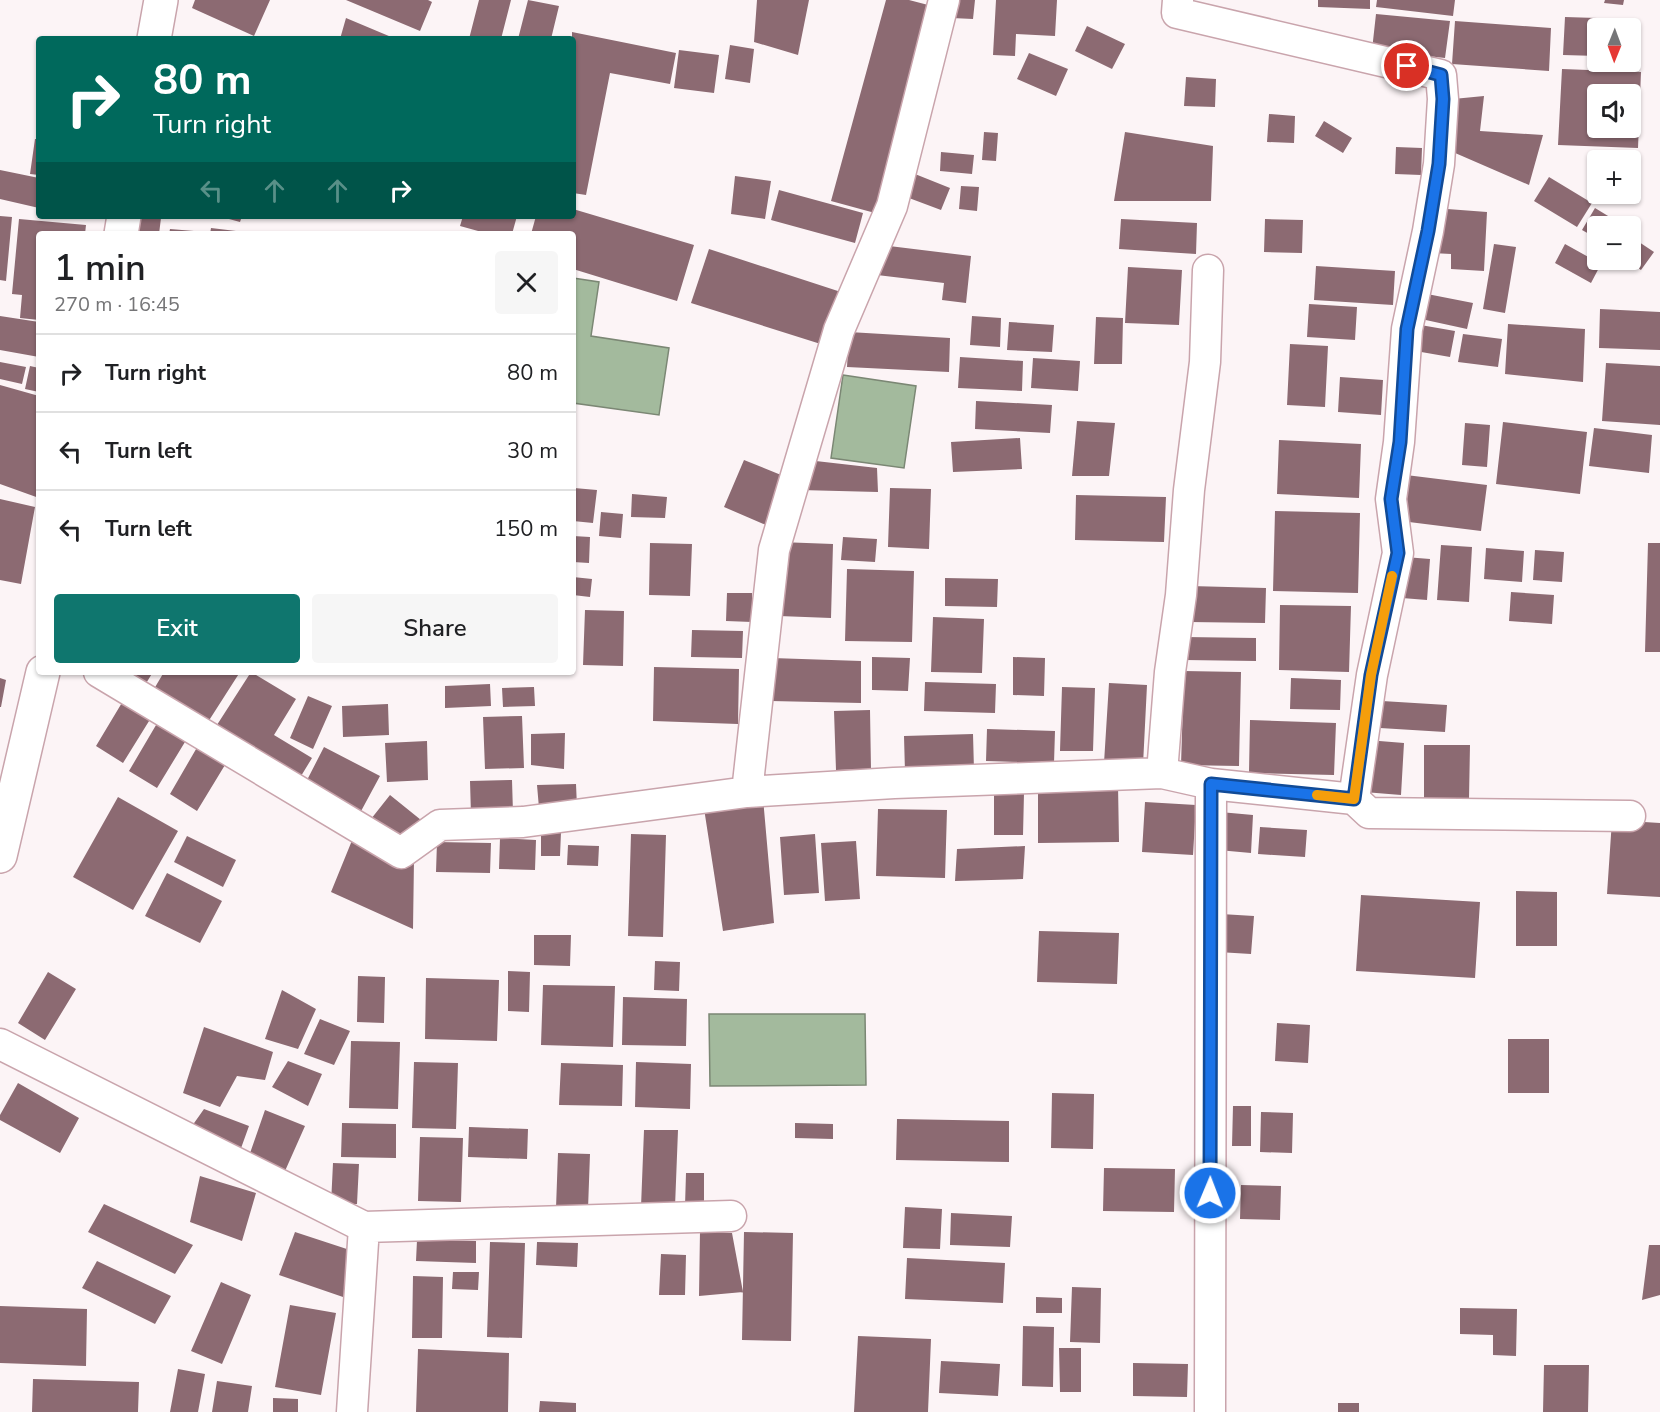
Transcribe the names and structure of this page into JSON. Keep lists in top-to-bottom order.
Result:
{
  "north": "bottom",
  "page": {
    "map_buttons": ["+", "−"],
    "turn": ["80 m", "Turn right"],
    "heading": ["1 min", "270 m · 16:45"],
    "list": [
      {
        "name": "Turn right",
        "value": "80 m"
      },
      {
        "name": "Turn left",
        "value": "30 m"
      },
      {
        "name": "Turn left",
        "value": "150 m"
      }
    ],
    "buttons": ["Exit", "Share"]
  }
}
